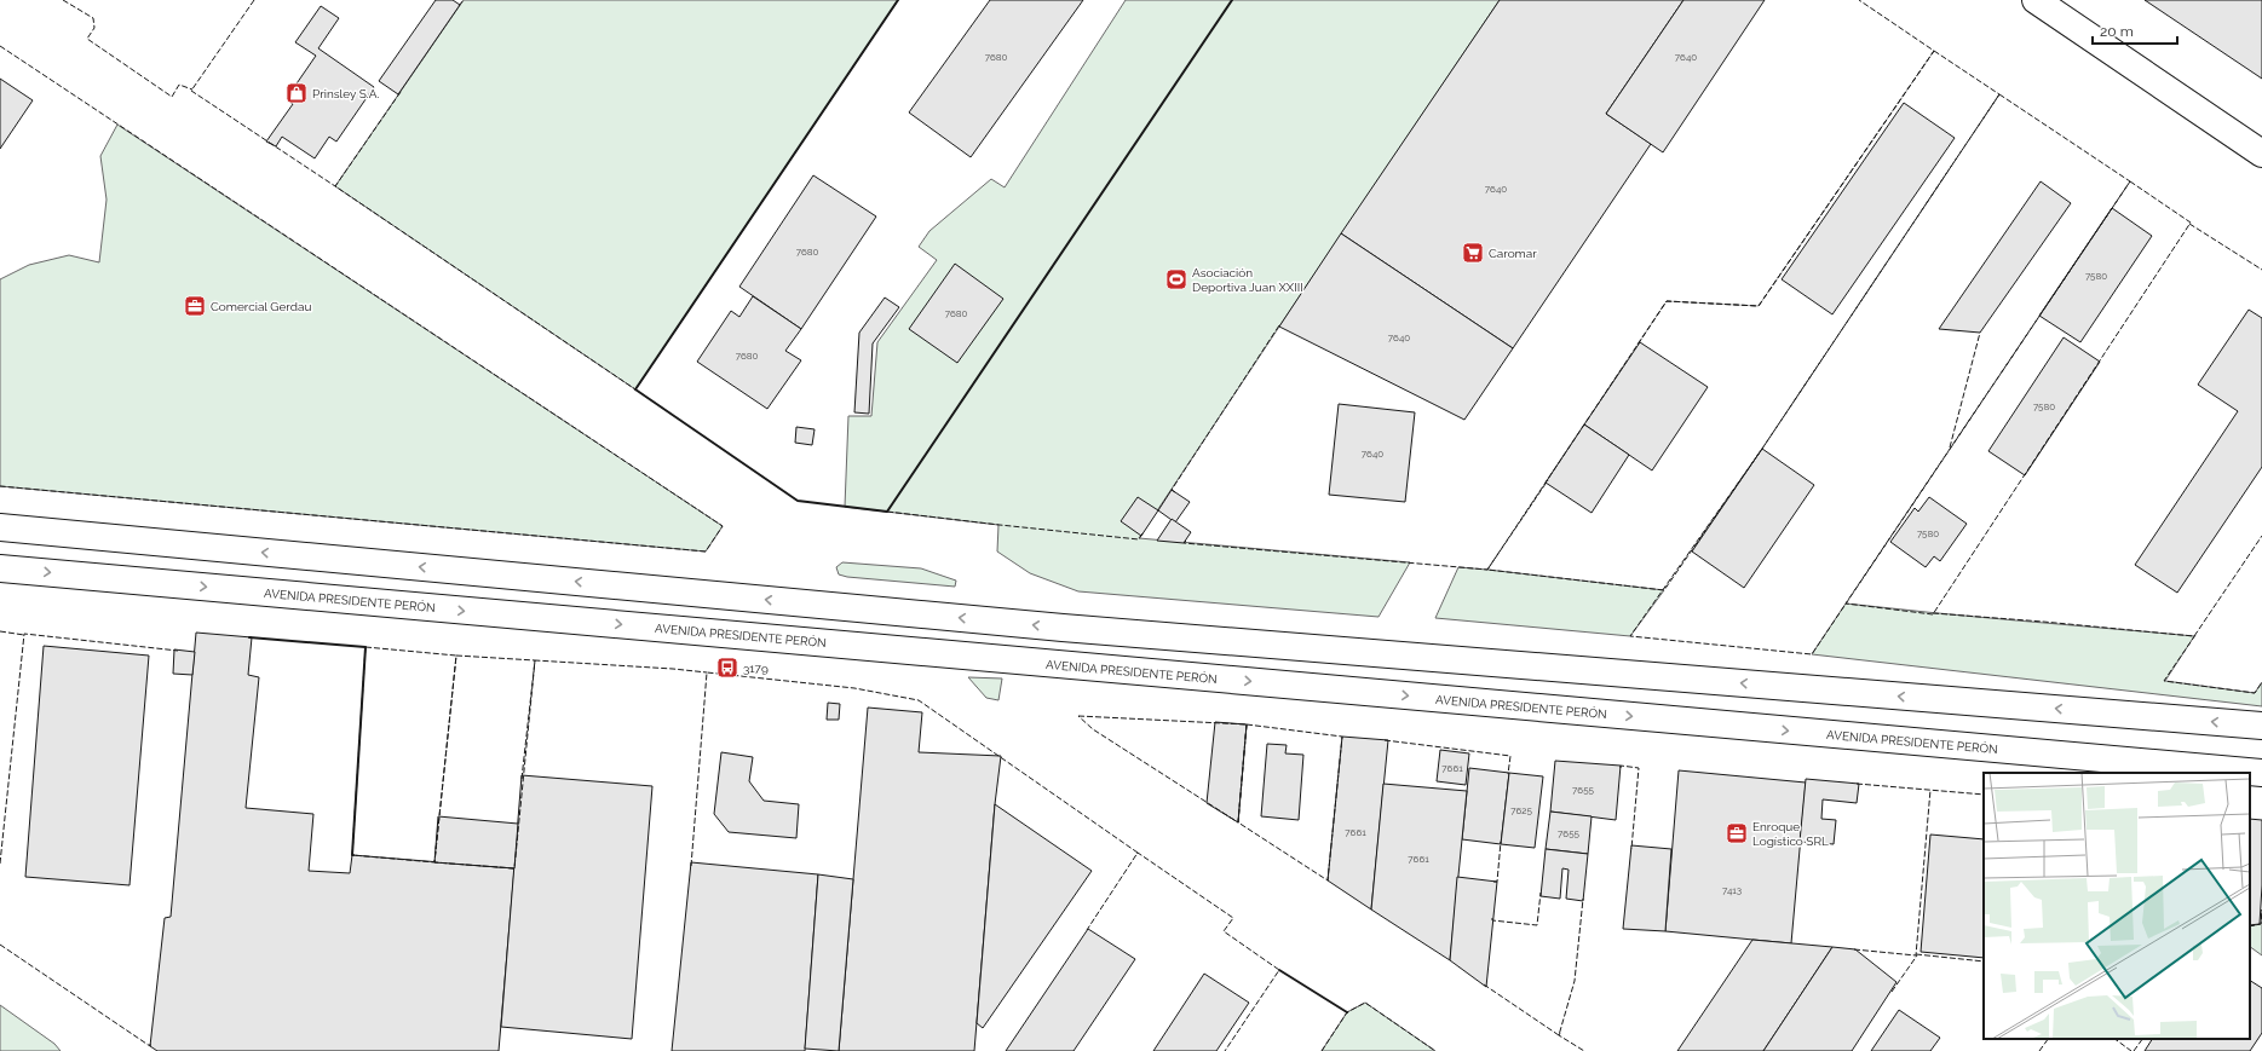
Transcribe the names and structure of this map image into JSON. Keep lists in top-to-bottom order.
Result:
{
  "streets": {
    "main road": ["AVENIDA PRESIDENTE PERÓN"]
  },
  "places": {
    "shop": ["Prinsley S.A."],
    "supermarket": ["Caromar"],
    "sports": ["Asociación Deportiva Juan XXIII"],
    "office": ["Comercial Gerdau", "Enroque Logístico SRL"],
    "bus stop": ["3179"]
  },
  "house_numbers": [
    "7680",
    "7640",
    "7640",
    "7680",
    "7580",
    "7680",
    "7640",
    "7680",
    "7580",
    "7640",
    "7580",
    "7661",
    "7655",
    "7625",
    "7661",
    "7655",
    "7661",
    "7413"
  ],
  "scale_bar": "20 m"
}
